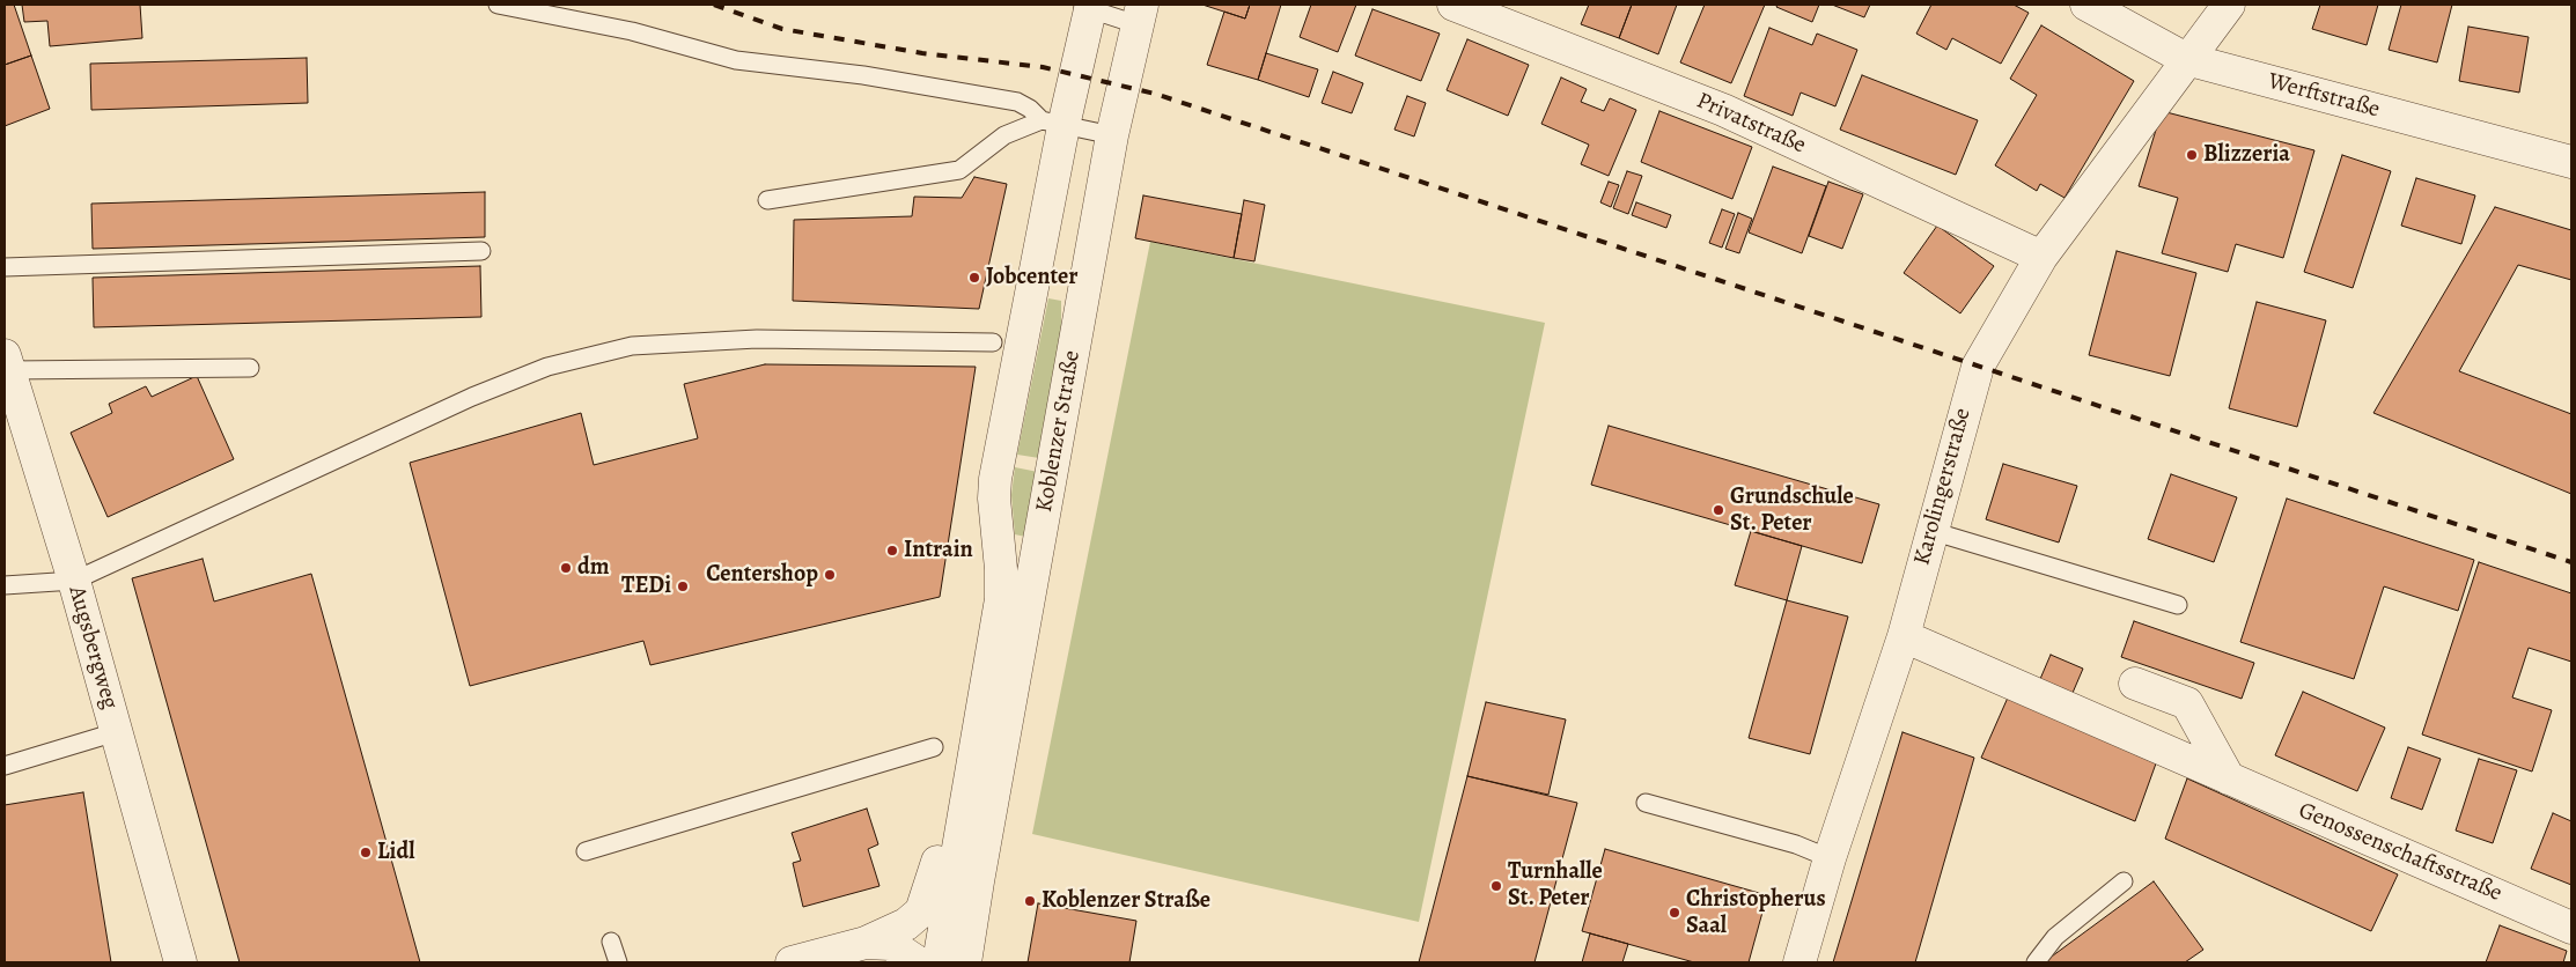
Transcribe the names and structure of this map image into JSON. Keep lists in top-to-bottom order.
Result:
{
  "streets": {
    "street": [
      "Werftstraße",
      "Privatstraße",
      "Koblenzer Straße",
      "Karolingerstraße",
      "Augsbergweg",
      "Genossenschaftsstraße"
    ]
  },
  "crossings": [
    ["Werftstraße", "Karolingerstraße"],
    ["Privatstraße", "Karolingerstraße"],
    ["Karolingerstraße", "Genossenschaftsstraße"]
  ],
  "places": [
    "Blizzeria",
    "Jobcenter",
    "Grundschule St. Peter",
    "Intrain",
    "dm",
    "Centershop",
    "TEDi",
    "Lidl",
    "Turnhalle St. Peter",
    "Koblenzer Straße",
    "Christopherus Saal"
  ]
}
